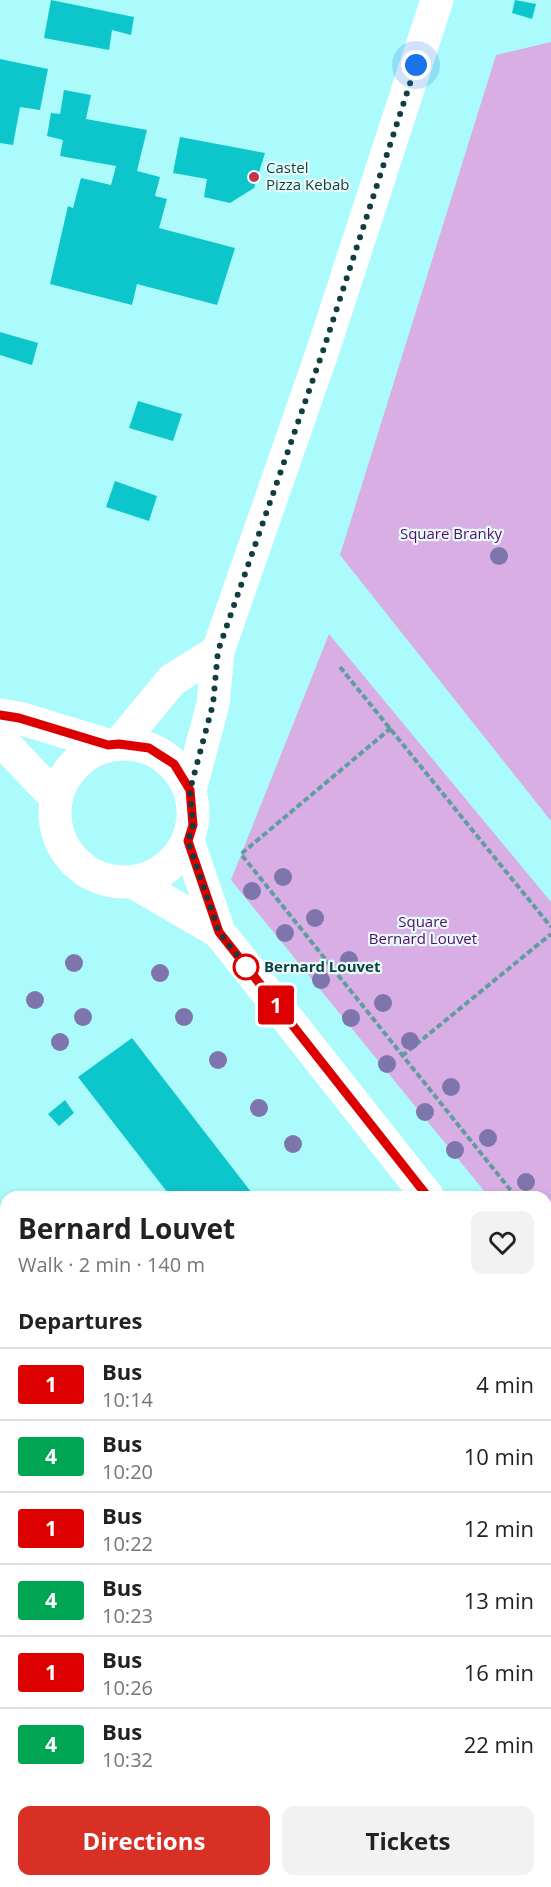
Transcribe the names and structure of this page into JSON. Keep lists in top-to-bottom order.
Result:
{
  "parks": ["Square Branky", "Square Bernard Louvet"],
  "places": ["Castel Pizza Kebab", "Bernard Louvet"],
  "lines": ["bus line 1"],
  "page": {
    "on_map": "1",
    "heading": [
      ["Bernard Louvet", "Walk · 2 min · 140 m"],
      "Departures"
    ],
    "list": [
      {
        "mark": "1",
        "name": "Bus",
        "note": "10:14",
        "value": "4 min"
      },
      {
        "mark": "4",
        "name": "Bus",
        "note": "10:20",
        "value": "10 min"
      },
      {
        "mark": "1",
        "name": "Bus",
        "note": "10:22",
        "value": "12 min"
      },
      {
        "mark": "4",
        "name": "Bus",
        "note": "10:23",
        "value": "13 min"
      },
      {
        "mark": "1",
        "name": "Bus",
        "note": "10:26",
        "value": "16 min"
      },
      {
        "mark": "4",
        "name": "Bus",
        "note": "10:32",
        "value": "22 min"
      }
    ],
    "buttons": ["Directions", "Tickets"]
  }
}
